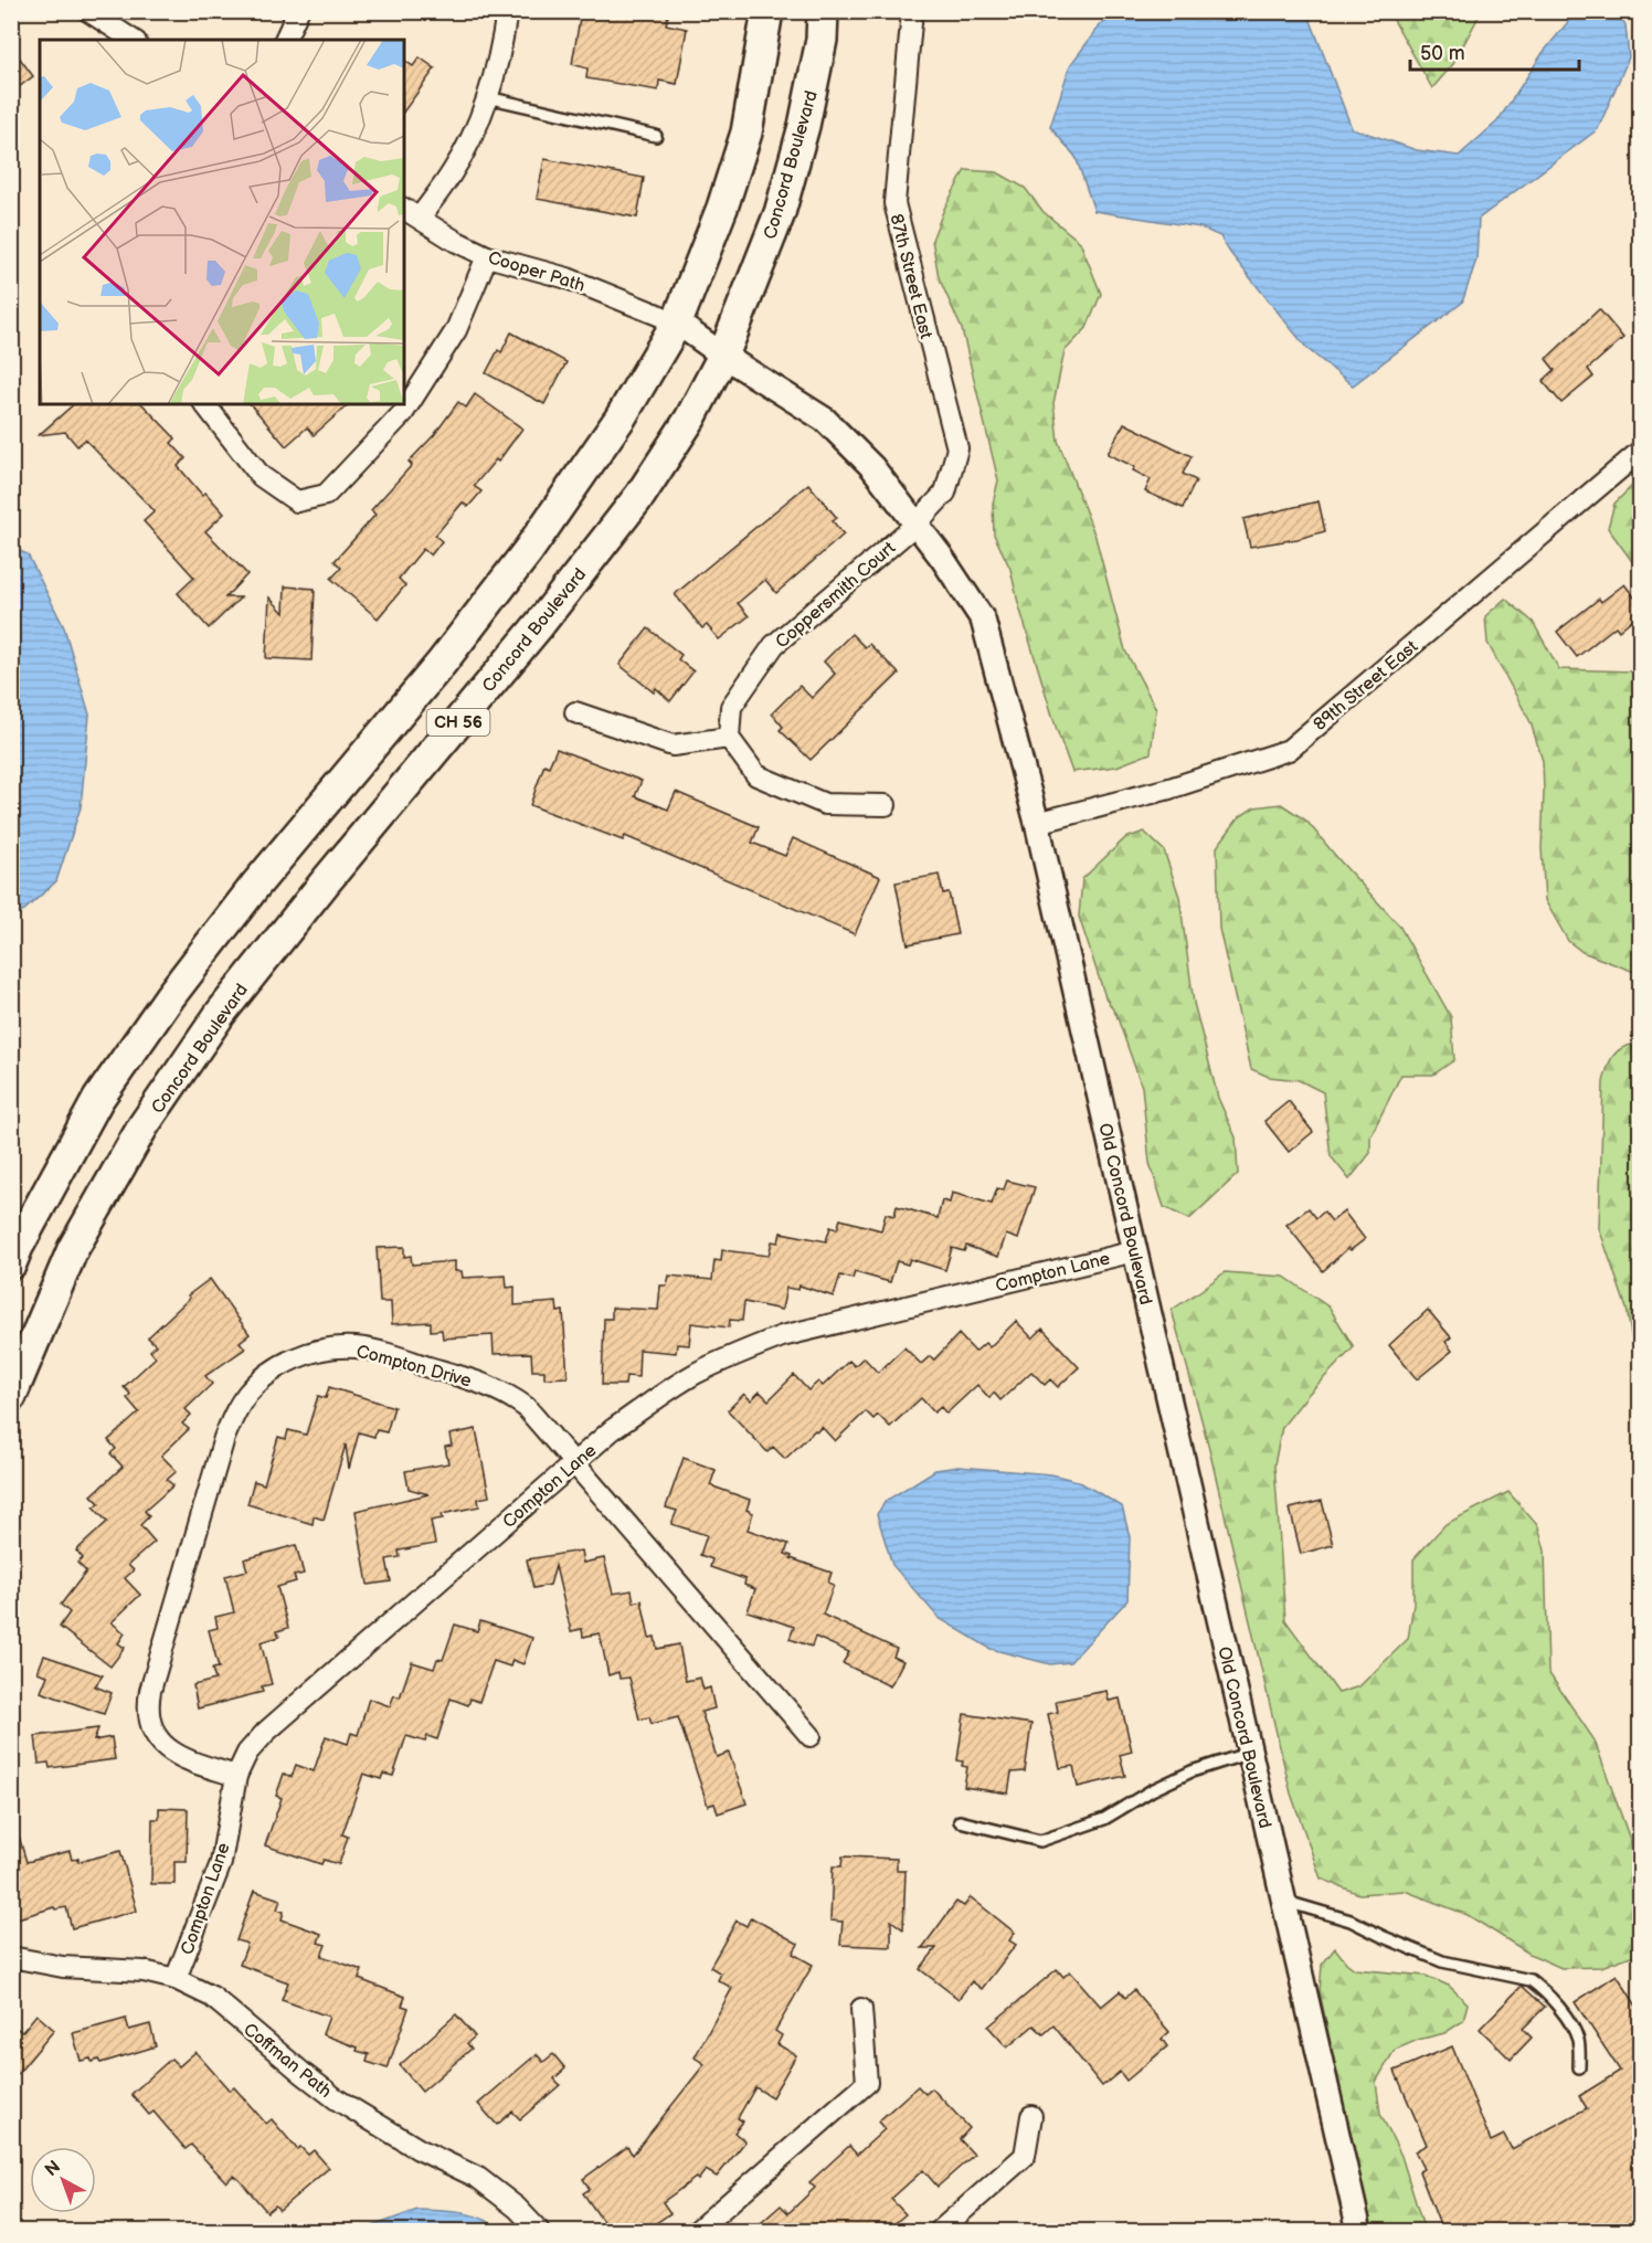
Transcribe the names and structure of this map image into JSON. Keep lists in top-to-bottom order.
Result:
{
  "streets": {
    "main road": ["Concord Boulevard", "CH 56"],
    "street": [
      "Cooper Path",
      "87th Street East",
      "Coppersmith Court",
      "89th Street East",
      "Old Concord Boulevard",
      "Compton Lane",
      "Compton Drive",
      "Coffman Path"
    ]
  },
  "crossings": [
    ["Concord Boulevard", "Old Concord Boulevard"],
    ["Cooper Path", "CH 56"],
    ["Cooper Path", "Old Concord Boulevard"],
    ["87th Street East", "Coppersmith Court"],
    ["87th Street East", "Old Concord Boulevard"],
    ["Coppersmith Court", "Old Concord Boulevard"],
    ["89th Street East", "Old Concord Boulevard"],
    ["CH 56", "Old Concord Boulevard"],
    ["Old Concord Boulevard", "Compton Lane"],
    ["Compton Lane", "Compton Drive"],
    ["Compton Lane", "Coffman Path"]
  ],
  "scale_bar": "50 m",
  "north": "top left"
}
